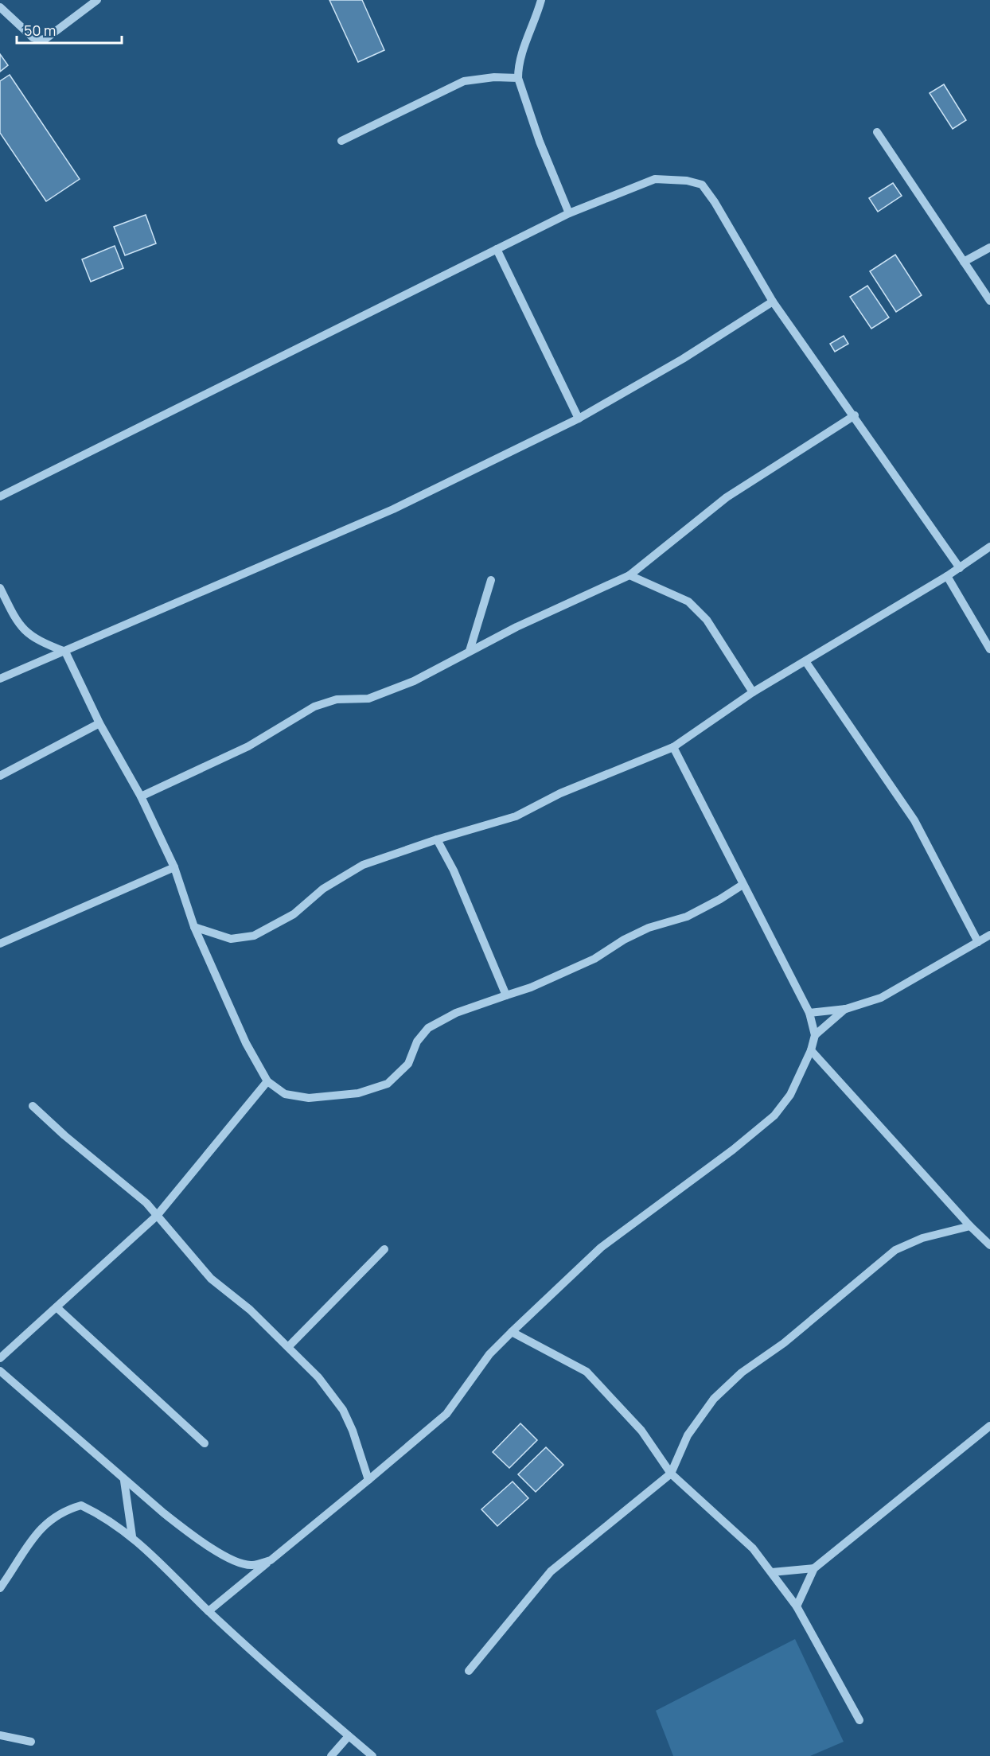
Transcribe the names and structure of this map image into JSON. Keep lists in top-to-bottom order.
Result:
{
  "scale_bar": "50 m"
}
